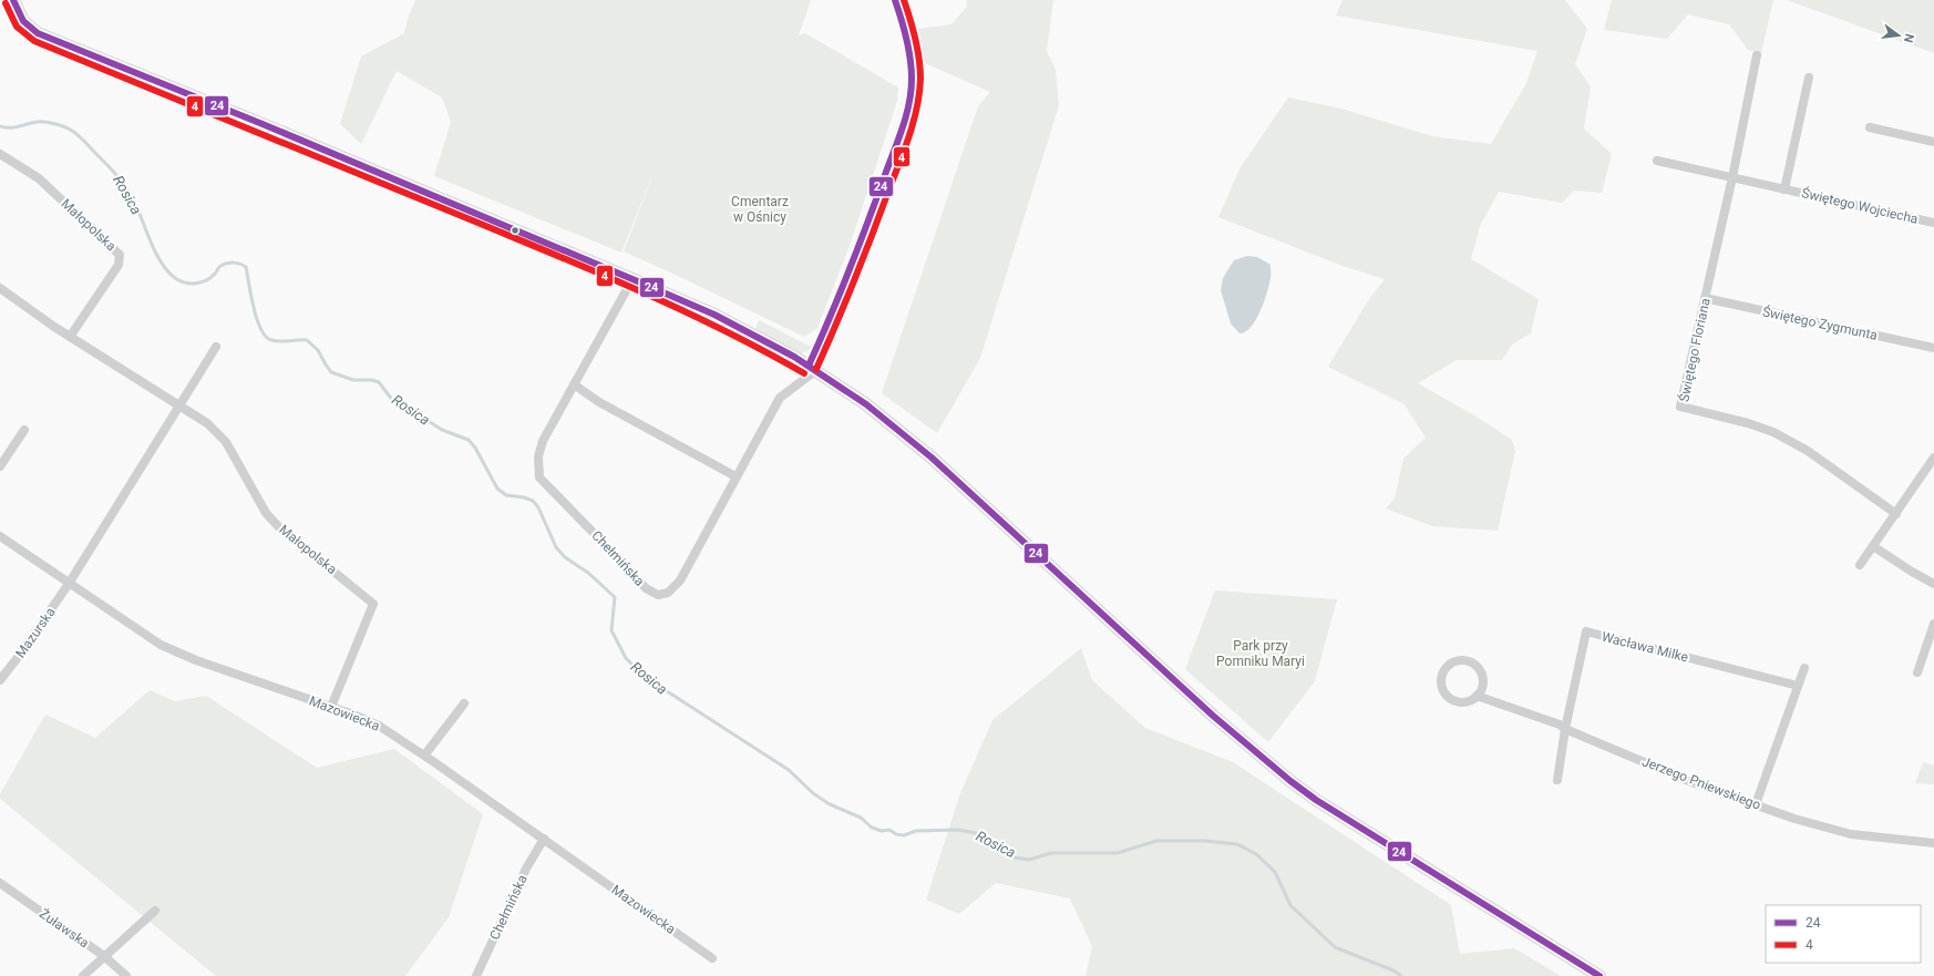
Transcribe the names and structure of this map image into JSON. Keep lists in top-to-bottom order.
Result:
{
  "streets": {
    "street": [
      "Świętego Wojciecha",
      "Małopolska",
      "Świętego Zygmunta",
      "Świętego Floriana",
      "Chełmińska",
      "Mazurska",
      "Wacława Milke",
      "Mazowiecka",
      "Jerzego Pniewskiego",
      "Żuławska"
    ]
  },
  "crossings": [
    ["Świętego Wojciecha", "Świętego Floriana"],
    ["Małopolska", "Mazowiecka"],
    ["Świętego Zygmunta", "Świętego Floriana"],
    ["Chełmińska", "Mazowiecka"],
    ["Mazurska", "Mazowiecka"],
    ["Wacława Milke", "Jerzego Pniewskiego"]
  ],
  "water": ["Rosica"],
  "parks": ["Cmentarz w Ośnicy", "Park przy Pomniku Maryi"],
  "lines": ["transit line 24", "transit line 4"],
  "legend": ["24", "4"],
  "north": "right"
}
